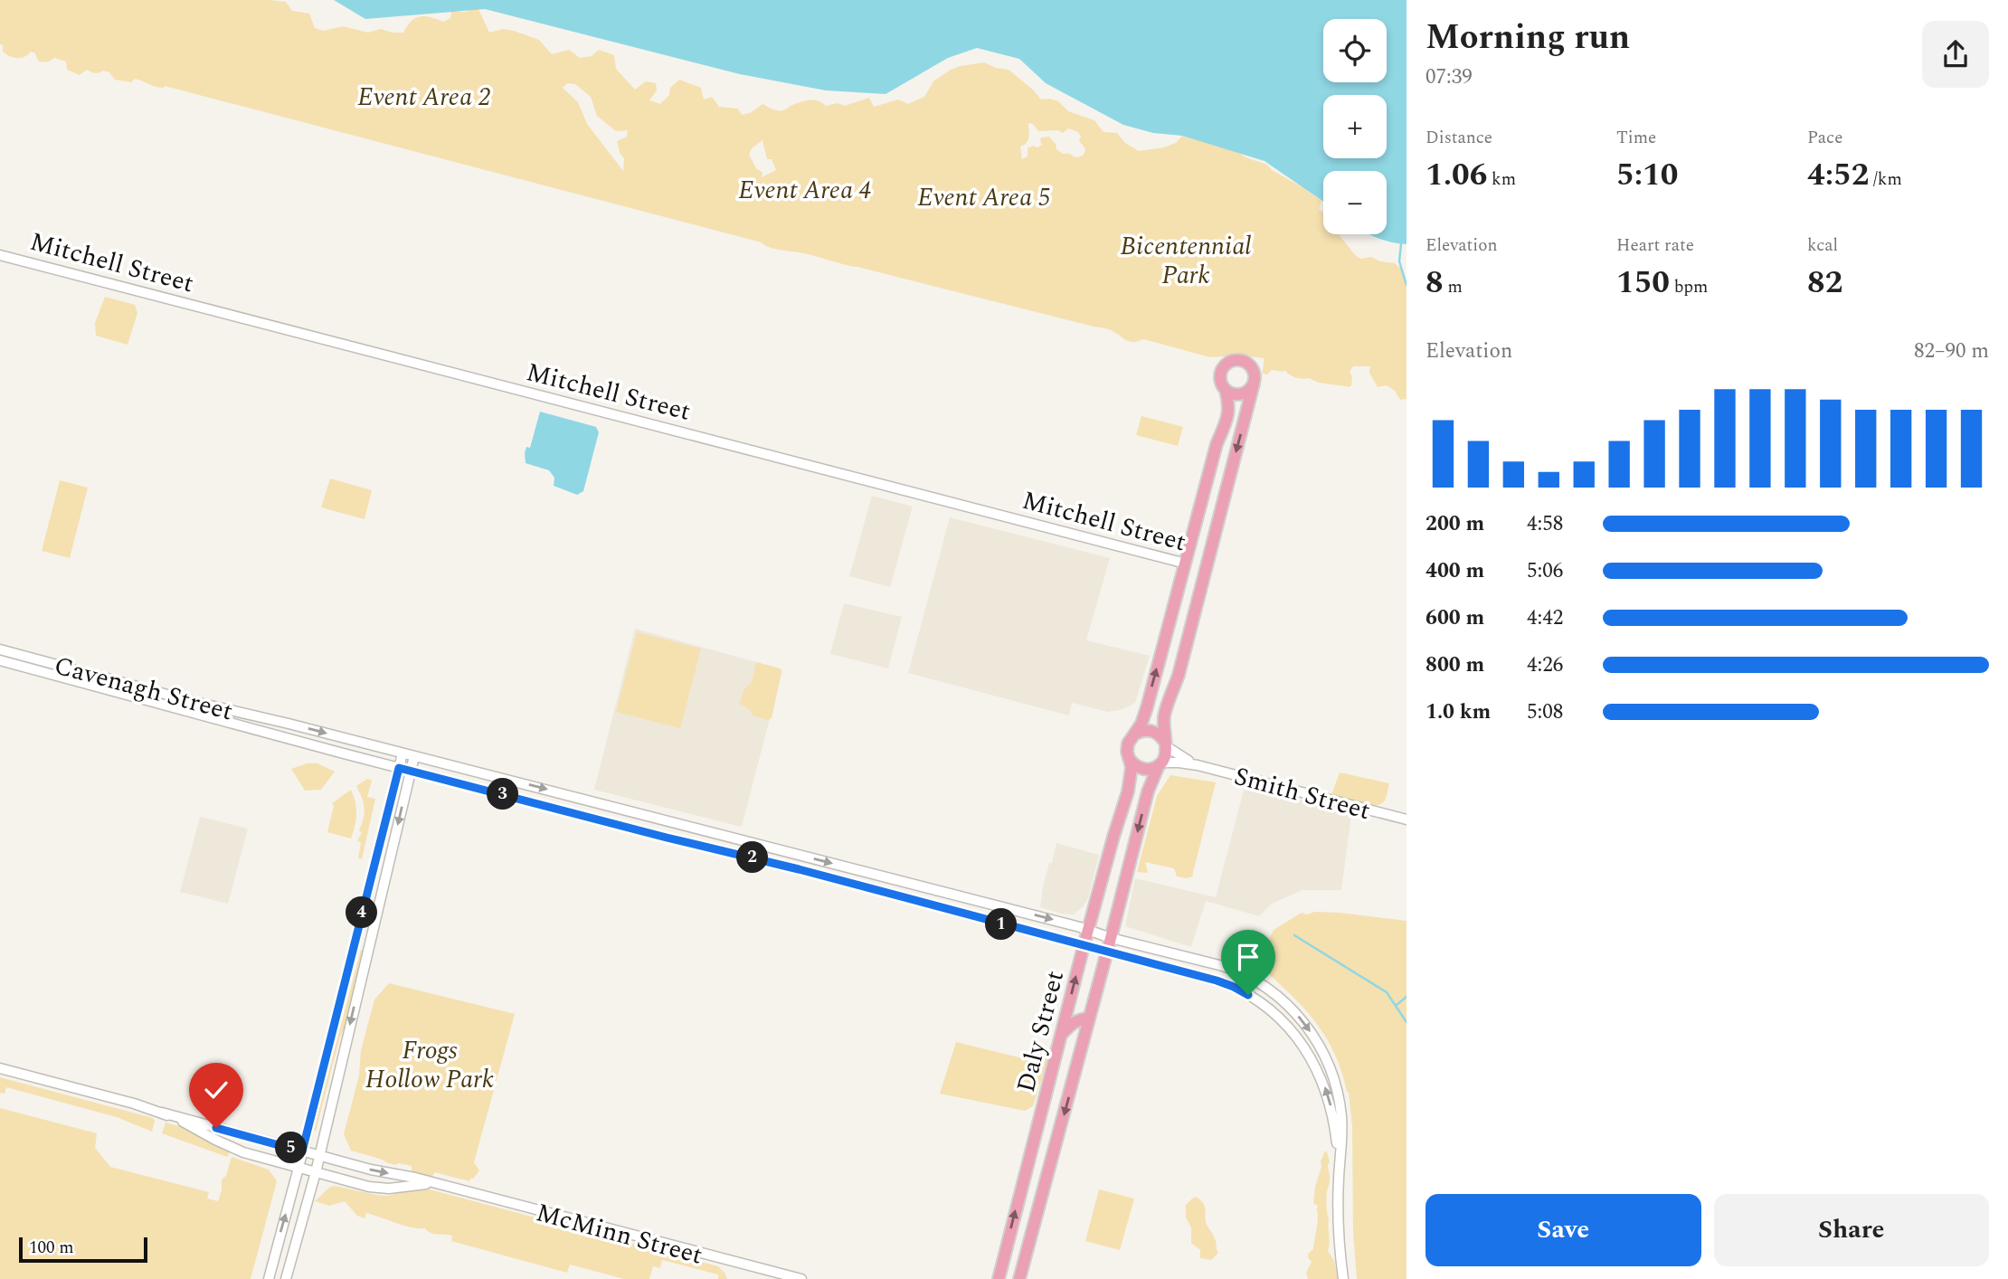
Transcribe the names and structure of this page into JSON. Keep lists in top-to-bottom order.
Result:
{
  "streets": {
    "main road": ["Mitchell Street", "Daly Street"],
    "street": ["Cavenagh Street", "Smith Street", "McMinn Street"]
  },
  "crossings": [
    ["Cavenagh Street", "Daly Street"],
    ["Smith Street", "Daly Street"]
  ],
  "parks": [
    "Event Area 2",
    "Event Area 4",
    "Event Area 5",
    "Bicentennial Park",
    "Frogs Hollow Park"
  ],
  "scale_bar": "100 m",
  "page": {
    "heading": ["Morning run", "07:39"],
    "map_buttons": ["+", "−"],
    "stats": [
      ["Distance", "1.06 km"],
      ["Time", "5:10"],
      ["Pace", "4:52 /km"],
      ["Elevation", "8 m"],
      ["Heart rate", "150 bpm"],
      ["kcal", "82"]
    ],
    "chart": ["Elevation", "82–90 m"],
    "list": [
      {
        "name": "200 m",
        "note": "4:58"
      },
      {
        "name": "400 m",
        "note": "5:06"
      },
      {
        "name": "600 m",
        "note": "4:42"
      },
      {
        "name": "800 m",
        "note": "4:26"
      },
      {
        "name": "1.0 km",
        "note": "5:08"
      }
    ],
    "pins": [
      "3",
      "2",
      "4",
      "1",
      "5"
    ],
    "buttons": ["Save", "Share"],
    "scale": "100 m"
  }
}
